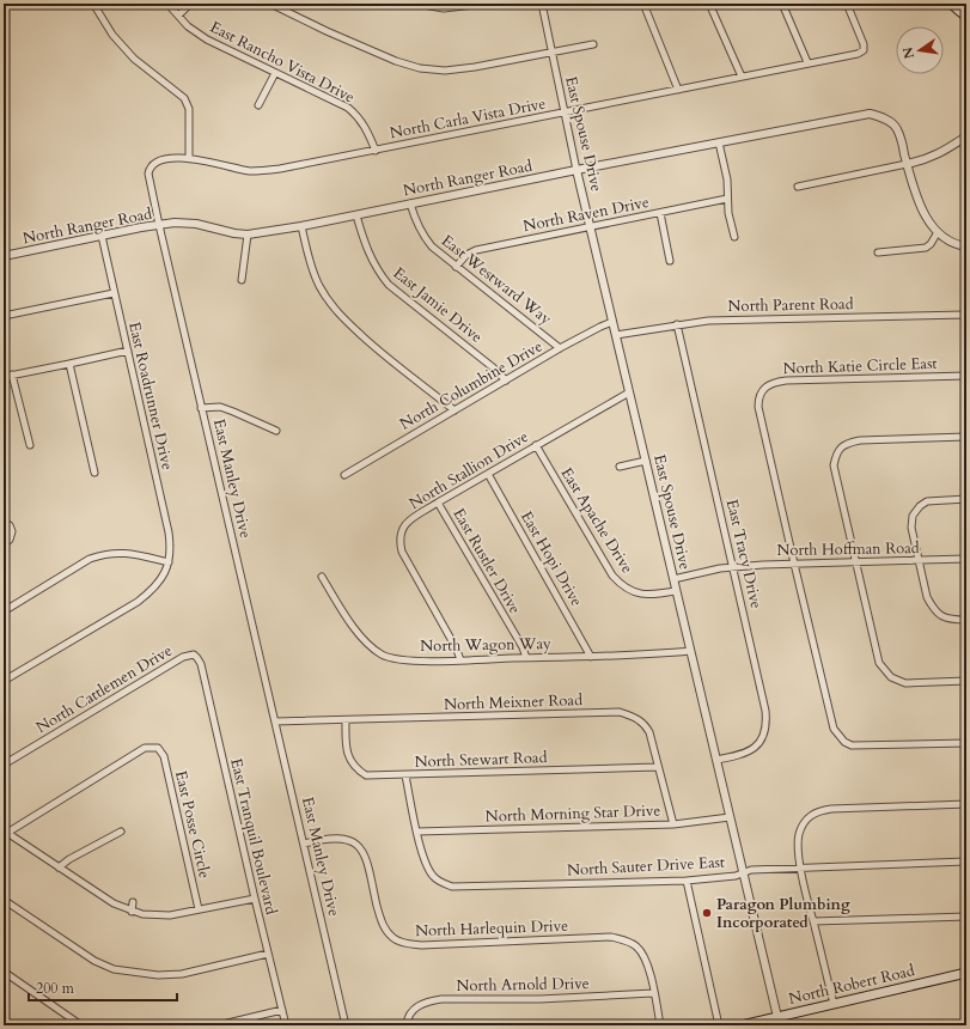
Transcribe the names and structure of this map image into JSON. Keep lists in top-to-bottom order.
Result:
{
  "streets": {
    "main road": ["North Robert Road"],
    "street": [
      "East Rancho Vista Drive",
      "North Carla Vista Drive",
      "East Spouse Drive",
      "North Ranger Road",
      "North Raven Drive",
      "East Westward Way",
      "East Jamie Drive",
      "North Parent Road",
      "North Katie Circle East",
      "North Columbine Drive",
      "East Roadrunner Drive",
      "North Stallion Drive",
      "East Manley Drive",
      "East Apache Drive",
      "North Hoffman Road",
      "East Tracy Drive",
      "East Hopi Drive",
      "East Rustler Drive",
      "North Wagon Way",
      "North Cattlemen Drive",
      "North Meixner Road",
      "North Stewart Road",
      "North Morning Star Drive",
      "East Posse Circle",
      "East Tranquil Boulevard",
      "North Sauter Drive East",
      "North Harlequin Drive",
      "North Arnold Drive"
    ]
  },
  "crossings": [
    ["East Rancho Vista Drive", "North Carla Vista Drive"],
    ["North Carla Vista Drive", "East Spouse Drive"],
    ["North Carla Vista Drive", "East Manley Drive"],
    ["East Spouse Drive", "North Ranger Road"],
    ["East Spouse Drive", "North Raven Drive"],
    ["East Spouse Drive", "North Parent Road"],
    ["East Spouse Drive", "North Columbine Drive"],
    ["East Spouse Drive", "North Stallion Drive"],
    ["East Spouse Drive", "East Apache Drive"],
    ["East Spouse Drive", "North Hoffman Road"],
    ["East Spouse Drive", "East Tracy Drive"],
    ["East Spouse Drive", "North Wagon Way"],
    ["East Spouse Drive", "North Morning Star Drive"],
    ["East Spouse Drive", "North Sauter Drive East"],
    ["East Spouse Drive", "North Robert Road"],
    ["North Ranger Road", "East Westward Way"],
    ["North Ranger Road", "East Jamie Drive"],
    ["North Ranger Road", "East Roadrunner Drive"],
    ["North Ranger Road", "East Manley Drive"],
    ["North Raven Drive", "East Westward Way"],
    ["East Westward Way", "North Columbine Drive"],
    ["East Jamie Drive", "North Columbine Drive"],
    ["North Parent Road", "East Tracy Drive"],
    ["North Katie Circle East", "North Hoffman Road"],
    ["North Stallion Drive", "East Apache Drive"],
    ["North Stallion Drive", "East Hopi Drive"],
    ["North Stallion Drive", "East Rustler Drive"],
    ["North Stallion Drive", "North Wagon Way"],
    ["East Manley Drive", "North Meixner Road"],
    ["East Manley Drive", "North Harlequin Drive"],
    ["North Hoffman Road", "East Tracy Drive"],
    ["East Hopi Drive", "North Wagon Way"],
    ["East Rustler Drive", "North Wagon Way"],
    ["North Cattlemen Drive", "East Tranquil Boulevard"],
    ["North Meixner Road", "North Stewart Road"],
    ["North Meixner Road", "North Morning Star Drive"],
    ["North Stewart Road", "North Sauter Drive East"],
    ["North Morning Star Drive", "North Sauter Drive East"],
    ["North Harlequin Drive", "North Arnold Drive"]
  ],
  "places": ["Paragon Plumbing Incorporated"],
  "scale_bar": "200 m",
  "north": "left"
}
